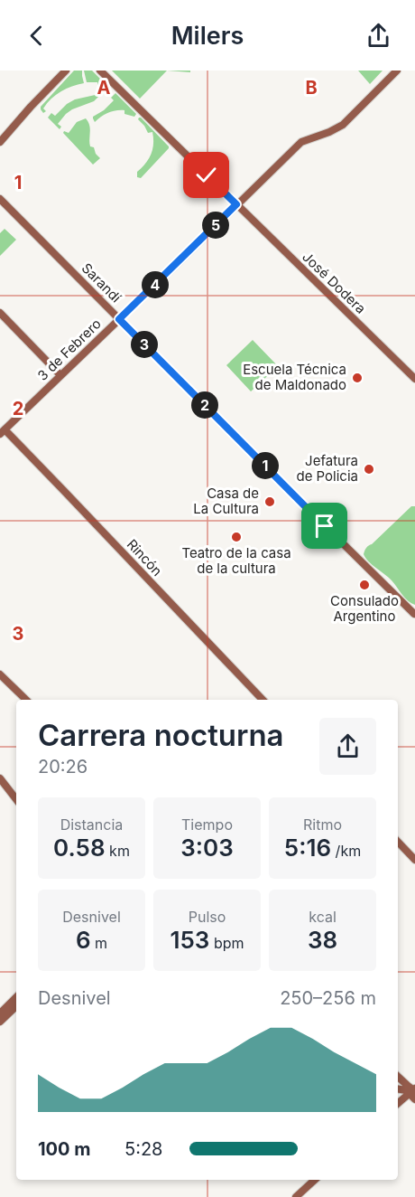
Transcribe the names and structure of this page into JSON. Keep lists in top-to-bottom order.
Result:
{
  "streets": {
    "street": [
      "Sarandí",
      "José Dodera",
      "3 de Febrero",
      "Rincón"
    ]
  },
  "crossings": [
    ["Sarandí", "3 de Febrero"],
    ["José Dodera", "3 de Febrero"],
    ["3 de Febrero", "Rincón"]
  ],
  "places": [
    "Escuela Técnica de Maldonado",
    "Jefatura de Policia",
    "Casa de La Cultura",
    "Teatro de la casa de la cultura",
    "Consulado Argentino"
  ],
  "page": {
    "header": "Milers",
    "pins": [
      "5",
      "4",
      "3",
      "2",
      "1"
    ],
    "heading": ["Carrera nocturna", "20:26"],
    "stats": [
      ["Distancia", "0.58 km"],
      ["Tiempo", "3:03"],
      ["Ritmo", "5:16 /km"],
      ["Desnivel", "6 m"],
      ["Pulso", "153 bpm"],
      ["kcal", "38"]
    ],
    "chart": ["Desnivel", "250–256 m"],
    "list": [
      {
        "name": "100 m",
        "note": "5:28"
      }
    ]
  },
  "grid": {
    "columns": ["A", "B"],
    "rows": ["1", "2", "3"]
  }
}
